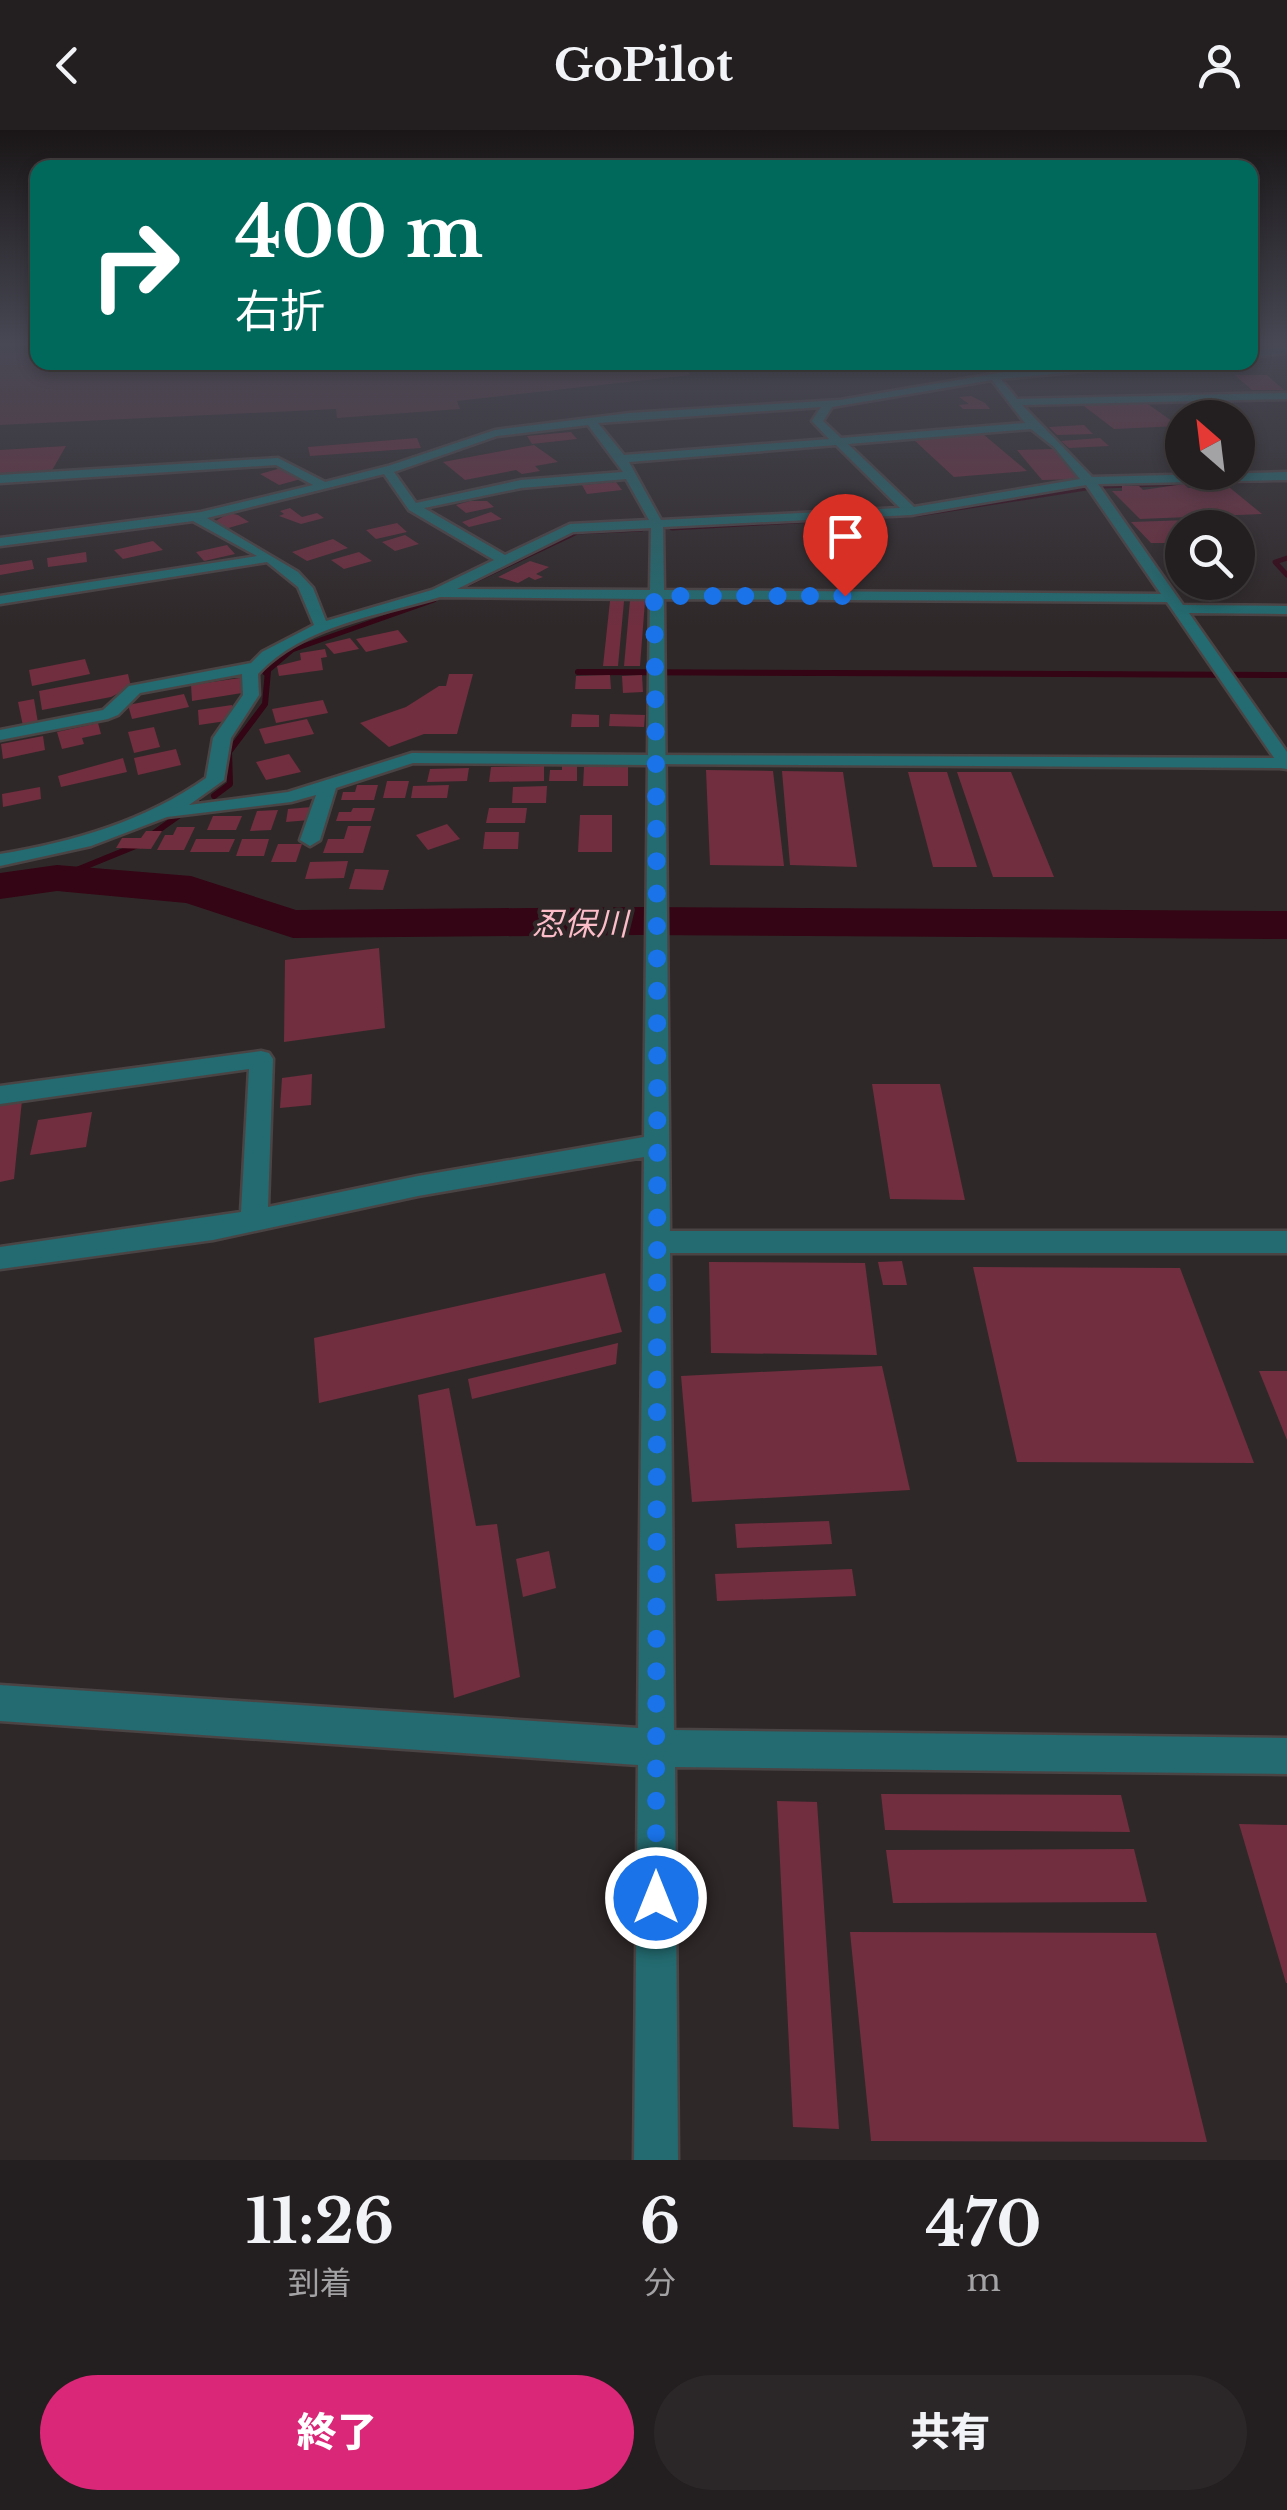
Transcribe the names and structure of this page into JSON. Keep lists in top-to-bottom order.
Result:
{
  "water": ["忍保川"],
  "north": "top left",
  "page": {
    "header": "GoPilot",
    "turn": ["400 m", "右折"],
    "eta": [
      "11:26",
      "到着",
      "6",
      "分",
      "470",
      "m"
    ],
    "buttons": ["終了", "共有"]
  }
}
